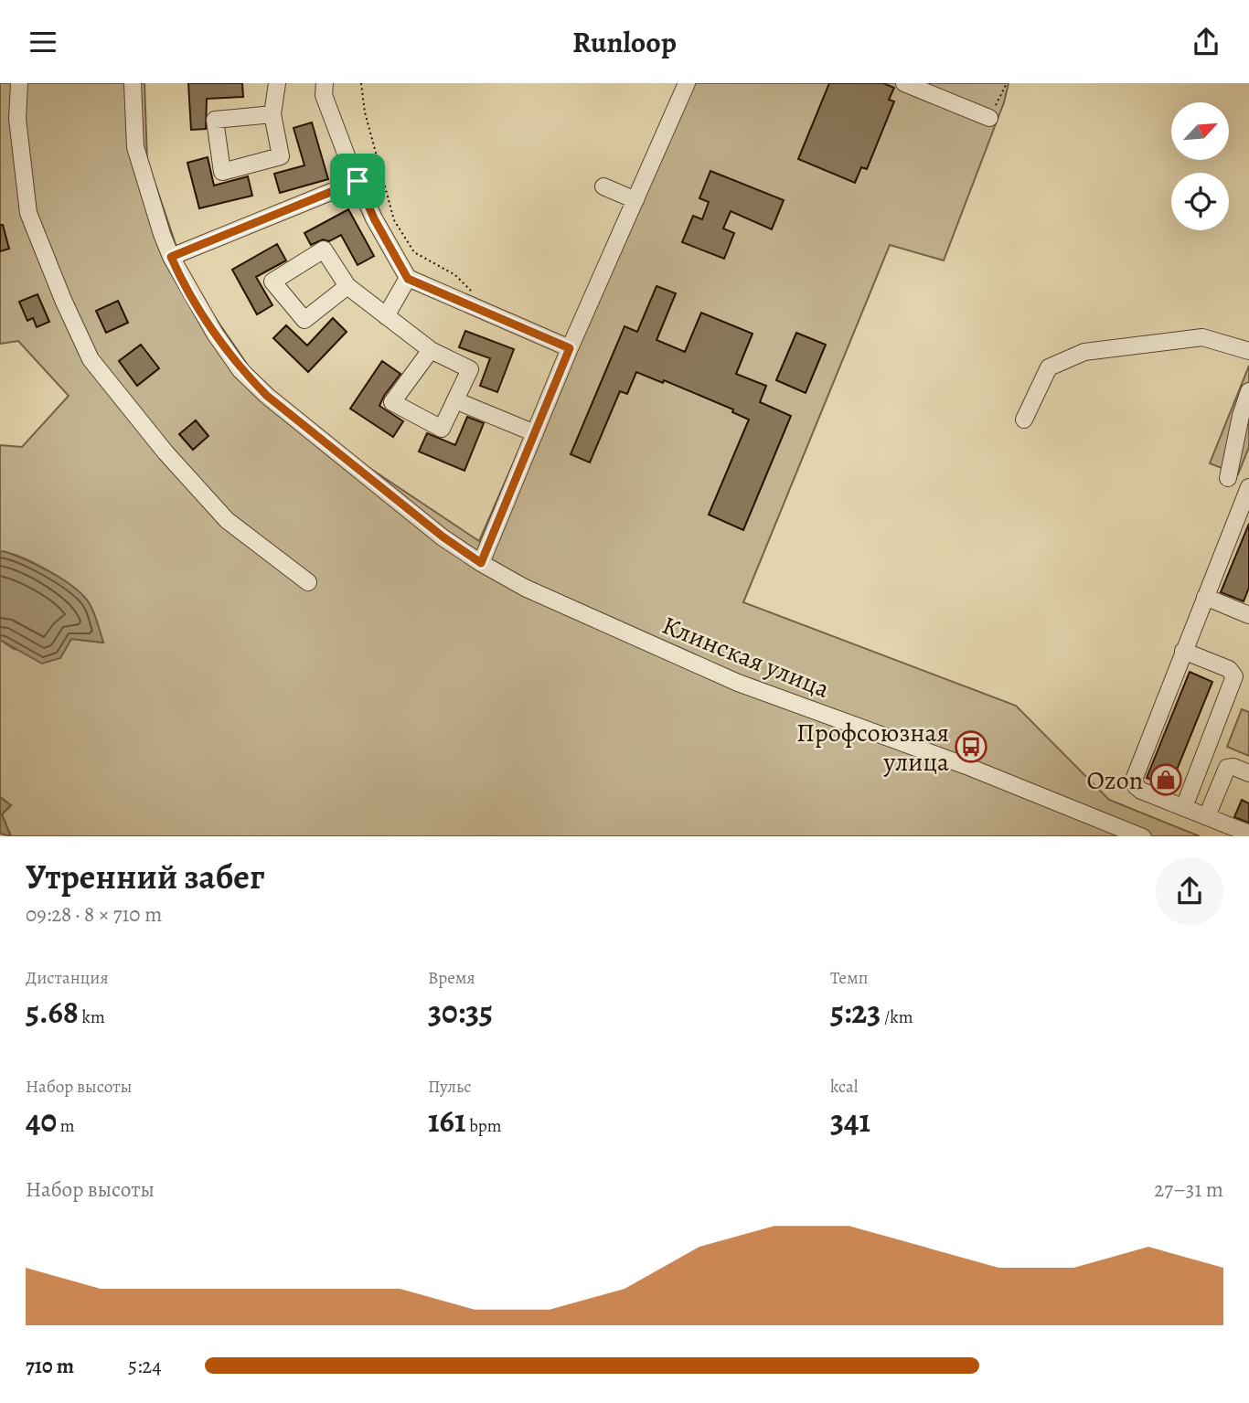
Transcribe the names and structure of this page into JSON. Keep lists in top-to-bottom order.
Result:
{
  "streets": {
    "street": ["Клинская улица"]
  },
  "places": {
    "bus stop": ["Профсоюзная улица"],
    "shop": ["Ozon"]
  },
  "north": "top right",
  "page": {
    "header": "Runloop",
    "heading": ["Утренний забег", "09:28 · 8 × 710 m"],
    "stats": [
      ["Дистанция", "5.68 km"],
      ["Время", "30:35"],
      ["Темп", "5:23 /km"],
      ["Набор высоты", "40 m"],
      ["Пульс", "161 bpm"],
      ["kcal", "341"]
    ],
    "chart": ["Набор высоты", "27–31 m"],
    "list": [
      {
        "name": "710 m",
        "note": "5:24"
      }
    ]
  }
}
